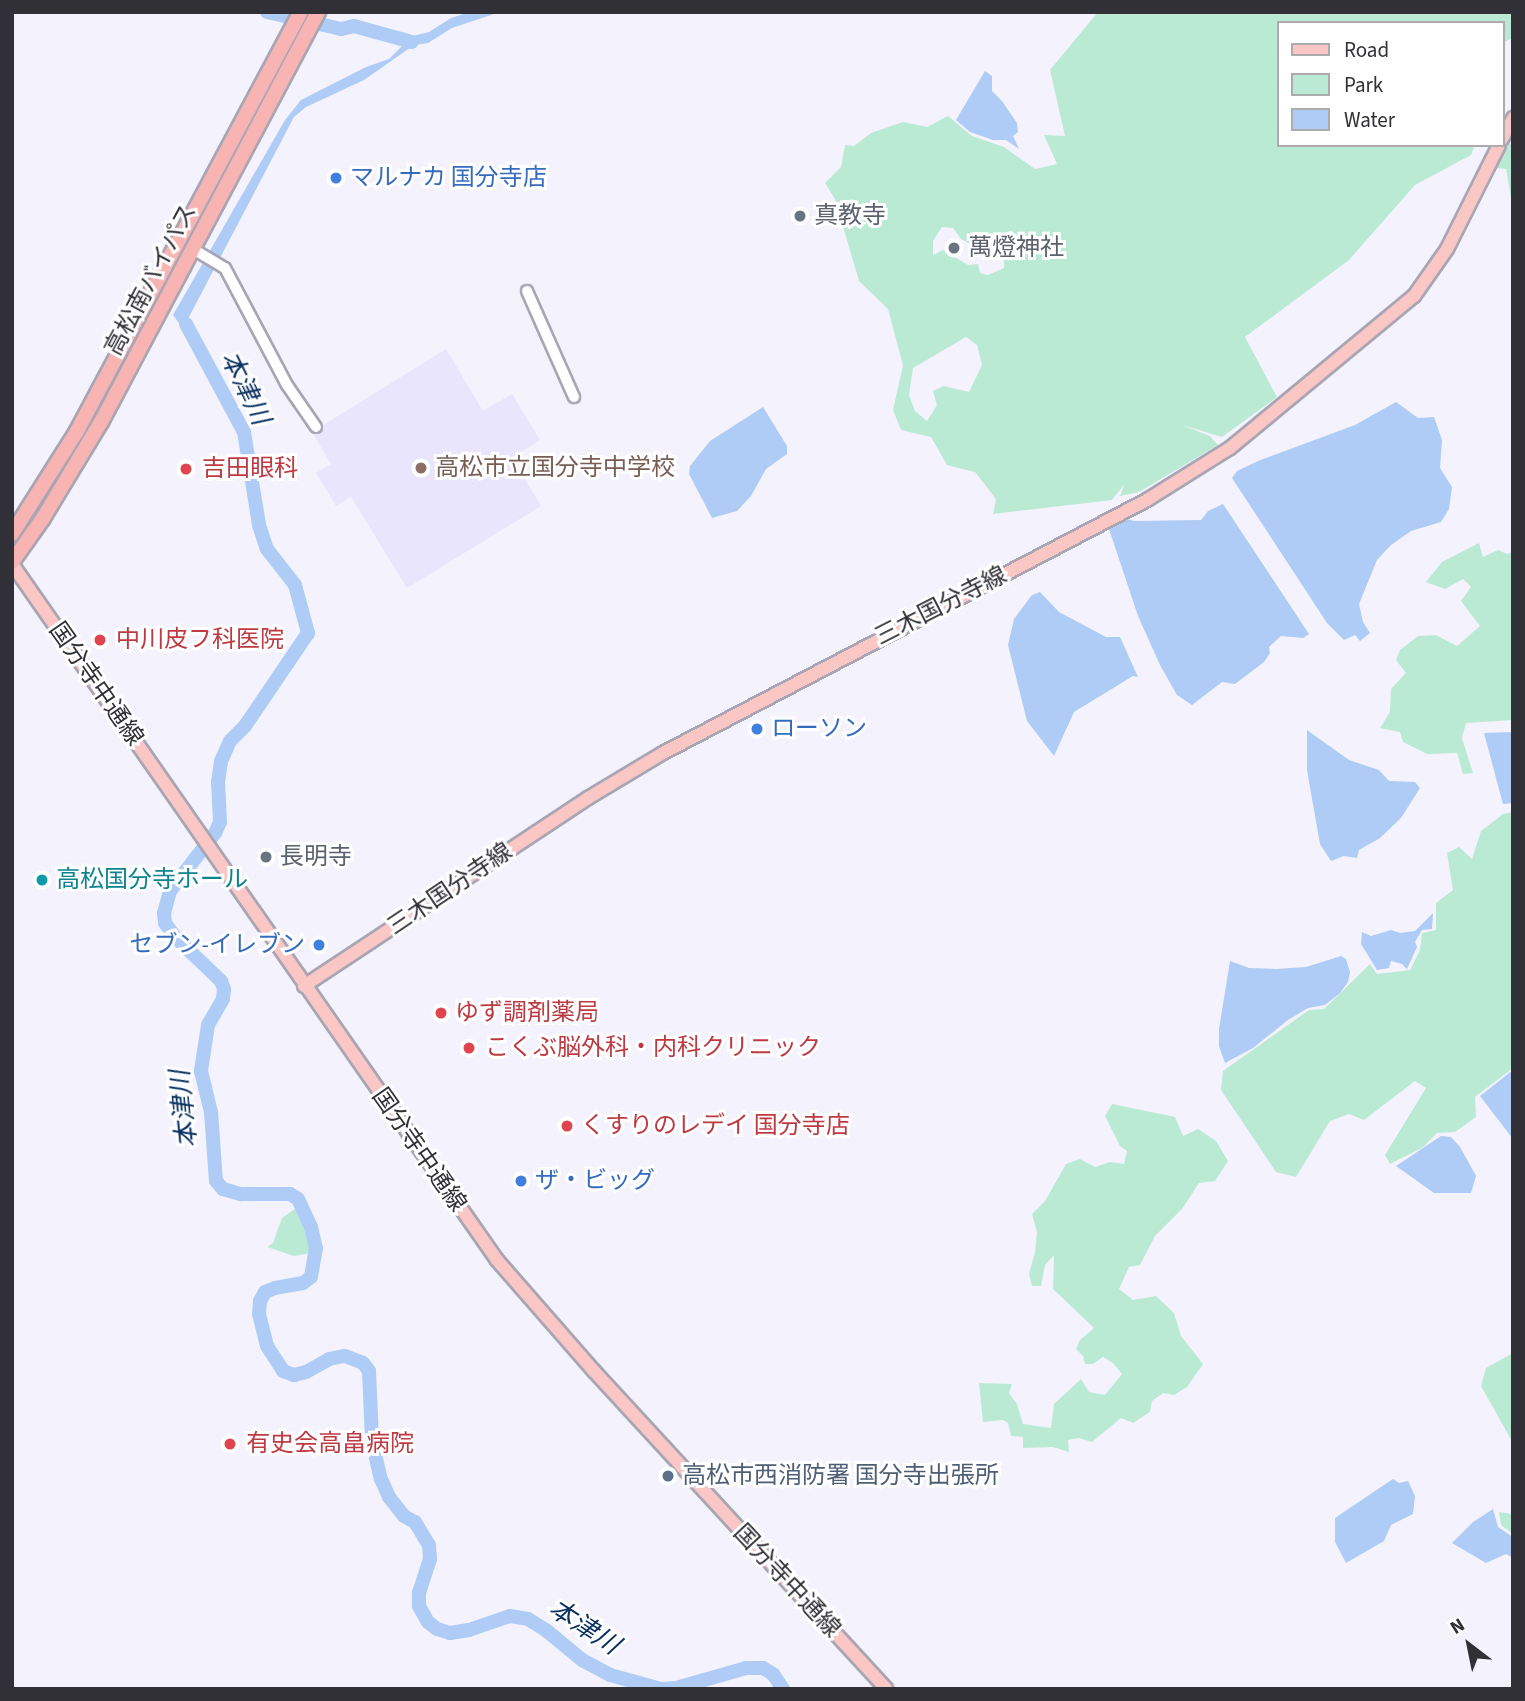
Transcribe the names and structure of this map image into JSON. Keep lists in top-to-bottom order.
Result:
{
  "streets": {
    "highway": ["高松南バイパス"],
    "main road": ["三木国分寺線", "国分寺中通線"]
  },
  "crossings": [
    ["高松南バイパス", "国分寺中通線"],
    ["三木国分寺線", "国分寺中通線"]
  ],
  "water": ["本津川"],
  "places": [
    "マルナカ 国分寺店",
    "真教寺",
    "萬燈神社",
    "高松市立国分寺中学校",
    "吉田眼科",
    "中川皮フ科医院",
    "ローソン",
    "長明寺",
    "高松国分寺ホール",
    "セブン-イレブン",
    "ゆず調剤薬局",
    "こくぶ脳外科・内科クリニック",
    "くすりのレデイ 国分寺店",
    "ザ・ビッグ",
    "有史会高畠病院",
    "高松市西消防署 国分寺出張所"
  ],
  "legend": ["Road", "Park", "Water"],
  "north": "top left"
}
